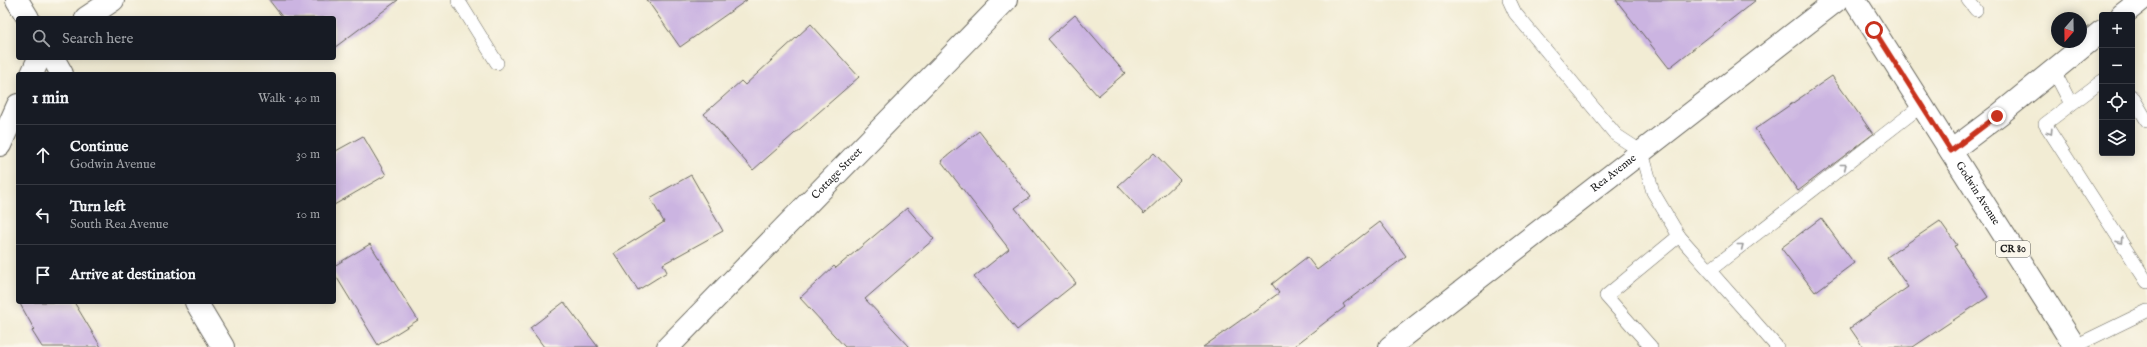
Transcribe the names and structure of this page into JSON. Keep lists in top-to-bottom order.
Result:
{
  "streets": {
    "street": [
      "Rea Avenue",
      "Cottage Street",
      "Godwin Avenue",
      "CR 80"
    ]
  },
  "north": "bottom",
  "page": {
    "map_buttons": ["+", "−"],
    "search": "Search here",
    "heading": ["1 min", "Walk · 40 m"],
    "list": [
      ["Continue", "Godwin Avenue", "30 m"],
      ["Turn left", "South Rea Avenue", "10 m"],
      "Arrive at destination"
    ]
  }
}
